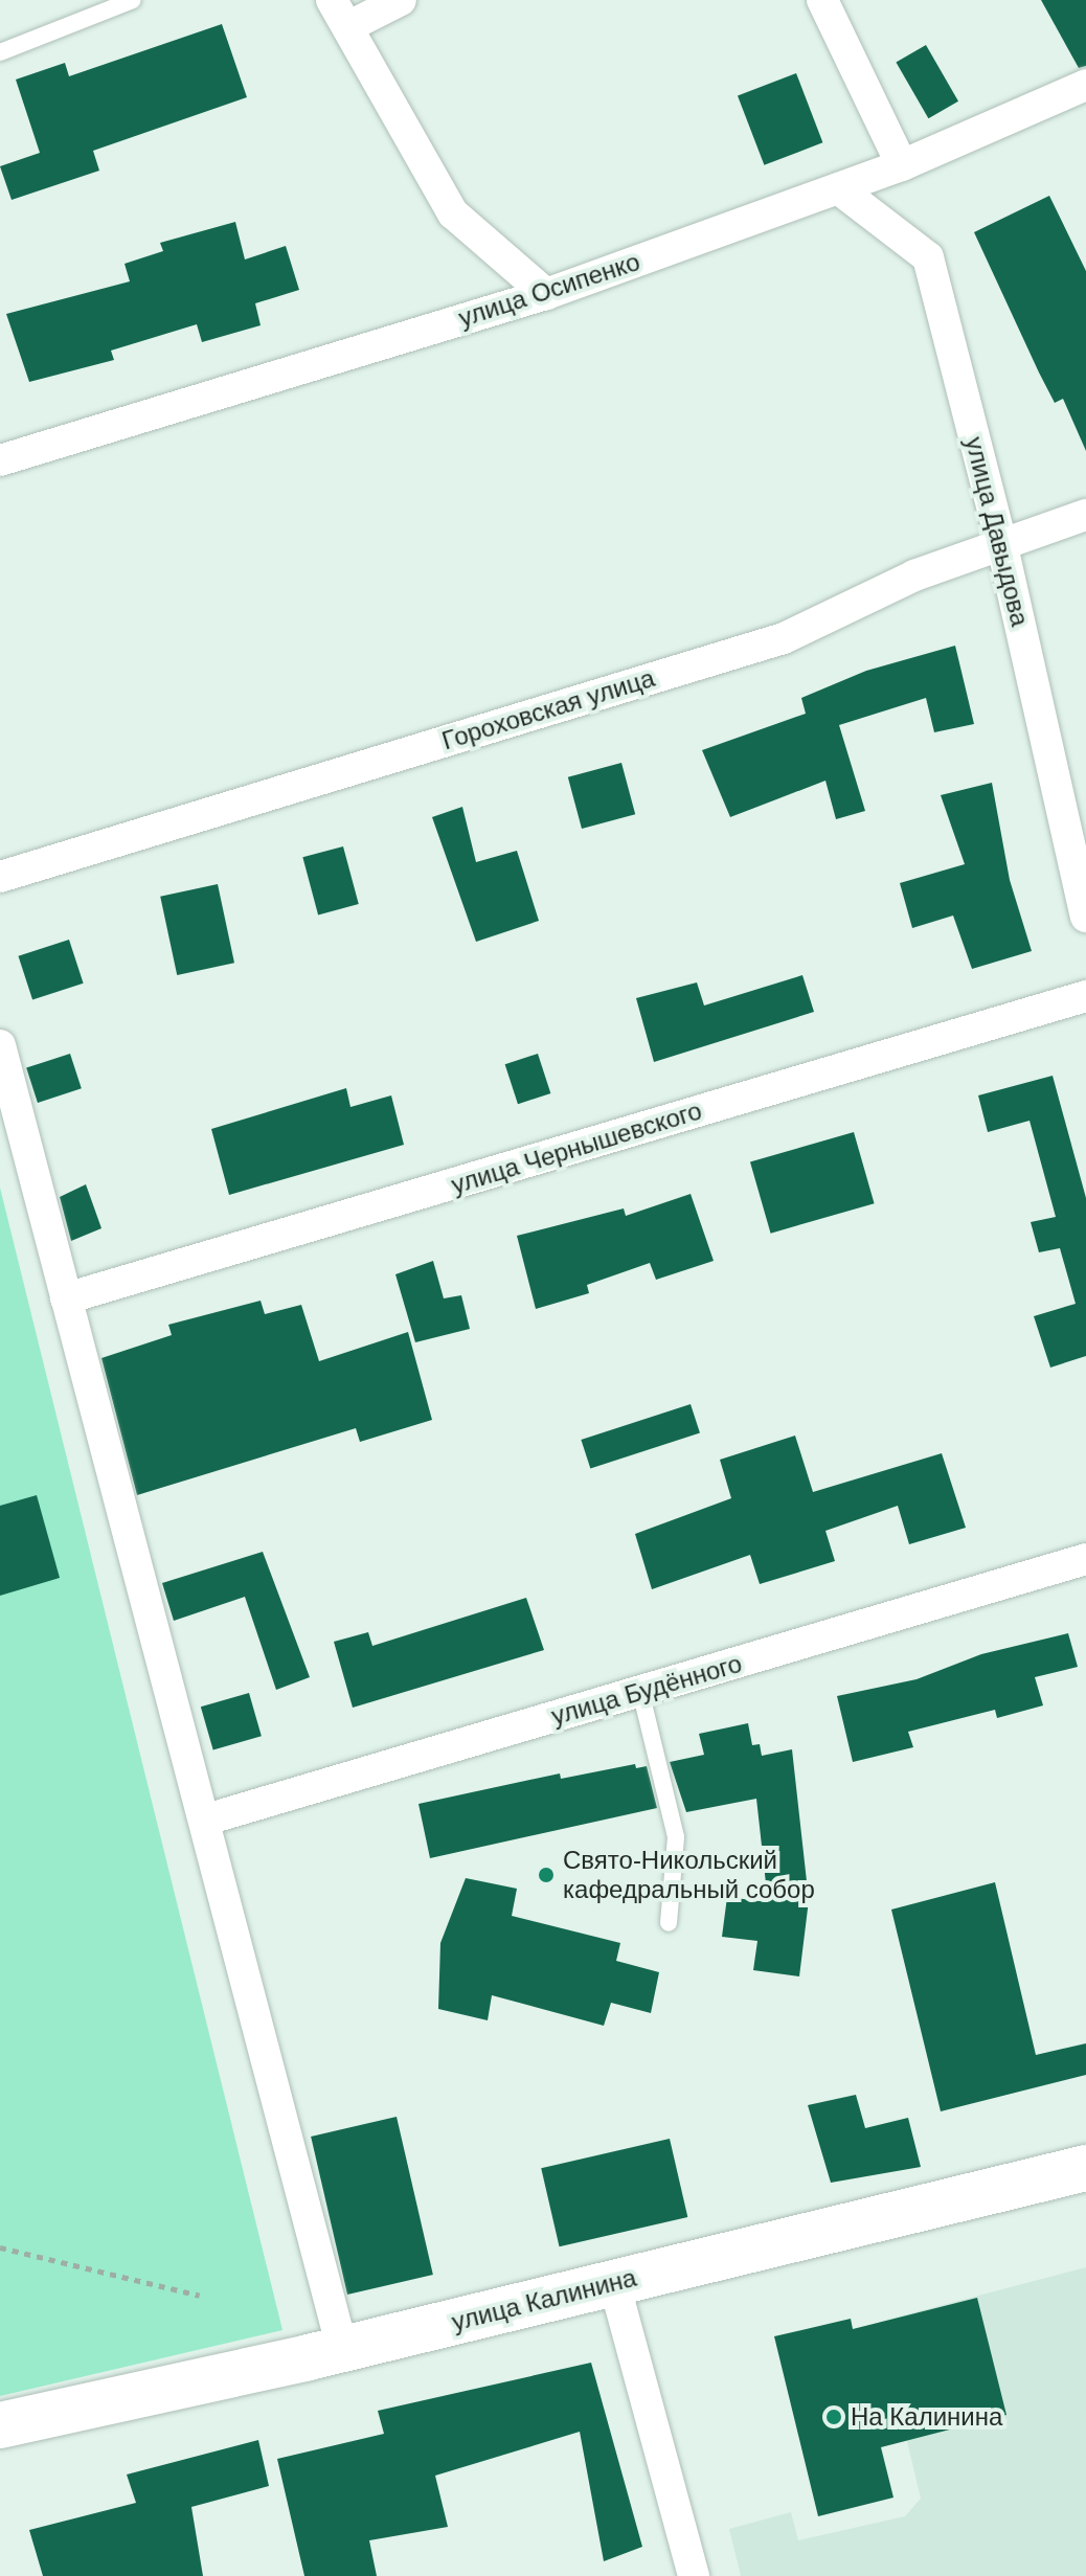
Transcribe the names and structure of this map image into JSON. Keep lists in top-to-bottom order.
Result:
{
  "streets": {
    "street": [
      "улица Осипенко",
      "улица Давыдова",
      "Гороховская улица",
      "улица Чернышевского",
      "улица Будённого",
      "улица Калинина"
    ]
  },
  "crossings": [
    ["улица Осипенко", "улица Давыдова"],
    ["улица Давыдова", "Гороховская улица"]
  ],
  "places": ["Свято-Никольский кафедральный собор", "На Калинина"]
}
